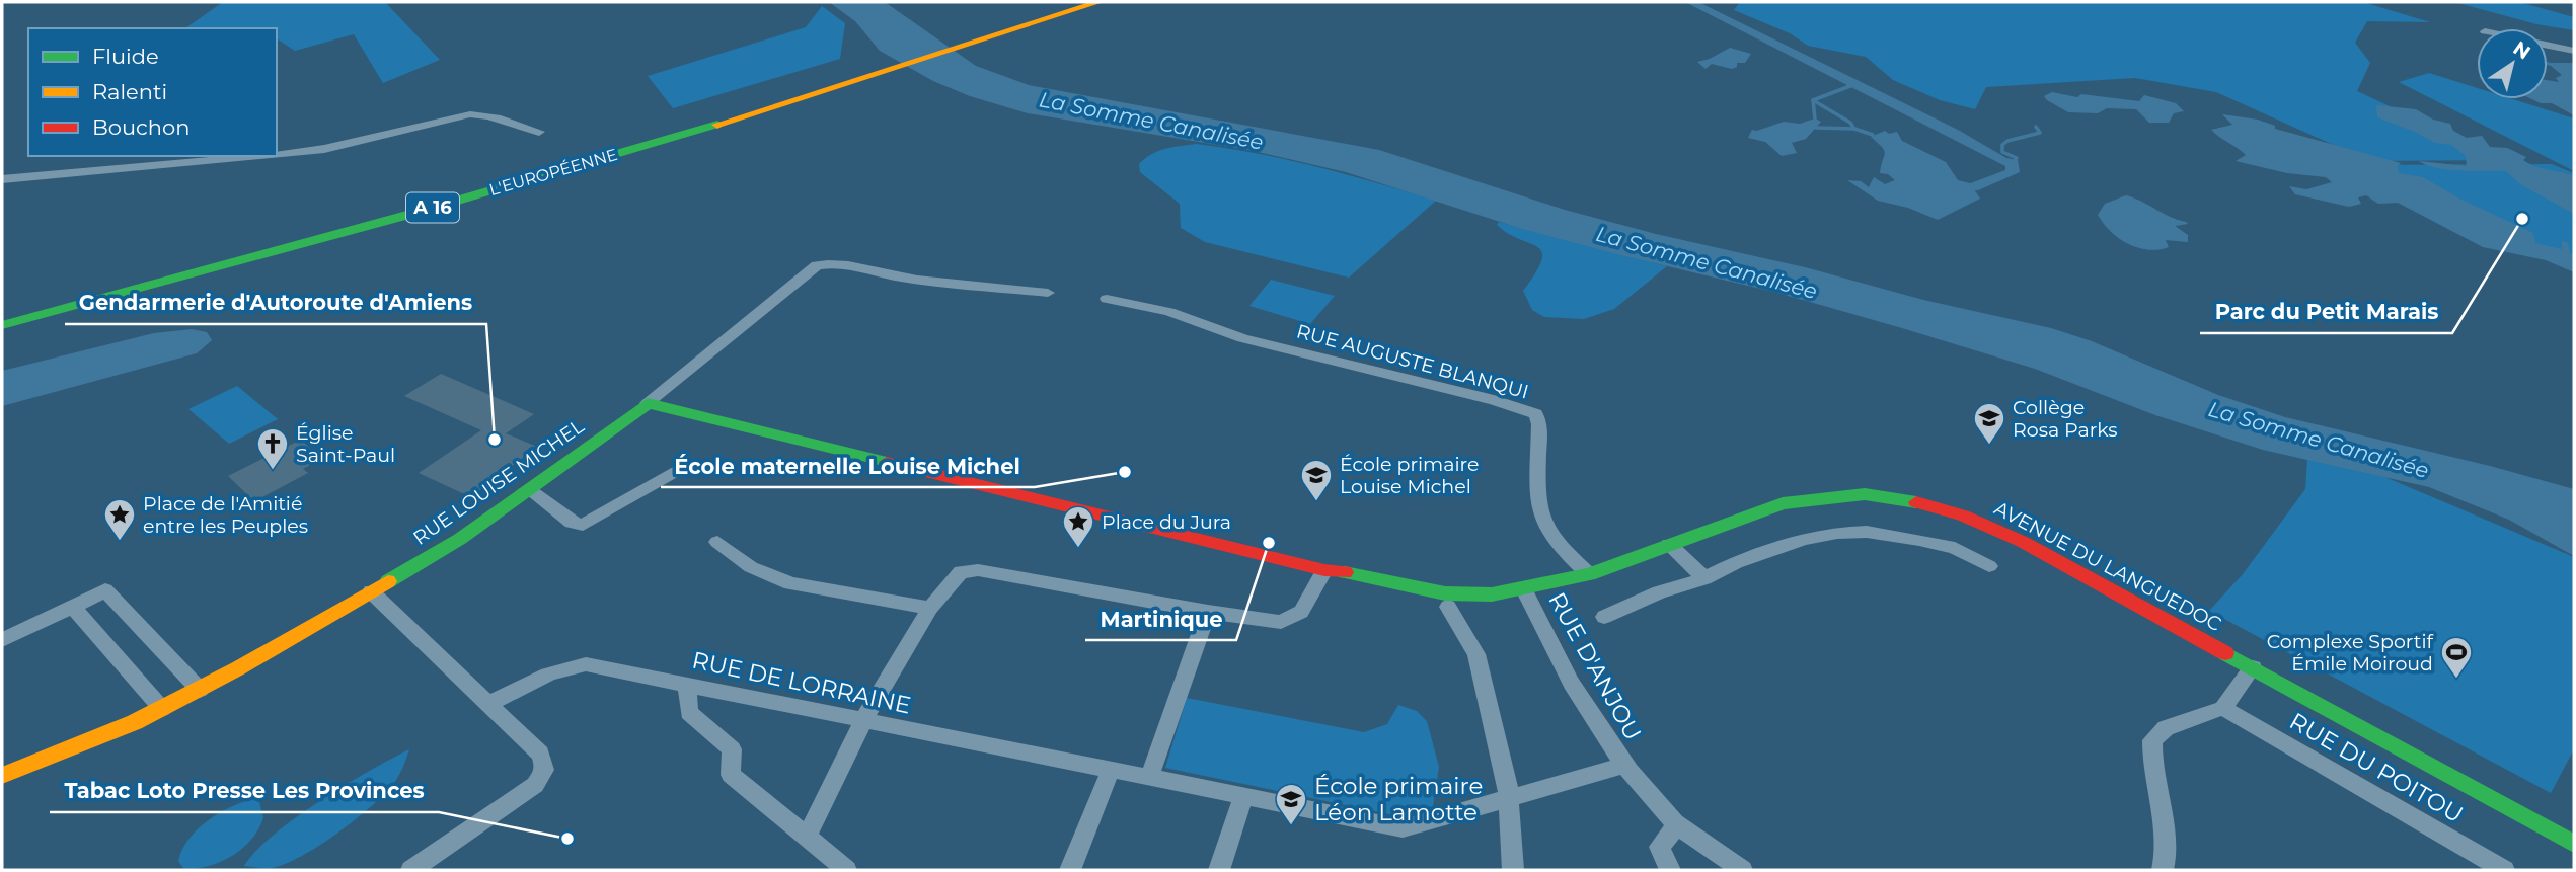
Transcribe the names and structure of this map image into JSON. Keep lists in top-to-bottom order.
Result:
{
  "streets": {
    "main road": [
      "L'EUROPÉENNE",
      "A 16",
      "RUE LOUISE MICHEL",
      "AVENUE DU LANGUEDOC"
    ],
    "street": [
      "RUE AUGUSTE BLANQUI",
      "RUE D'ANJOU",
      "RUE DE LORRAINE",
      "RUE DU POITOU"
    ]
  },
  "crossings": [
    ["RUE AUGUSTE BLANQUI", "AVENUE DU LANGUEDOC"],
    ["AVENUE DU LANGUEDOC", "RUE D'ANJOU"],
    ["RUE D'ANJOU", "RUE DE LORRAINE"]
  ],
  "water": ["La Somme Canalisée"],
  "places": {
    "other": [
      "Parc du Petit Marais",
      "Gendarmerie d'Autoroute d'Amiens",
      "École maternelle Louise Michel",
      "Martinique",
      "Tabac Loto Presse Les Provinces"
    ],
    "school or university": ["Collège Rosa Parks", "École primaire Louise Michel", "École primaire Léon Lamotte"],
    "church": ["Église Saint-Paul"],
    "place": ["Place de l'Amitié entre les Peuples", "Place du Jura"],
    "sports": ["Complexe Sportif Émile Moiroud"]
  },
  "legend": ["Fluide", "Ralenti", "Bouchon"],
  "north": "top right"
}
